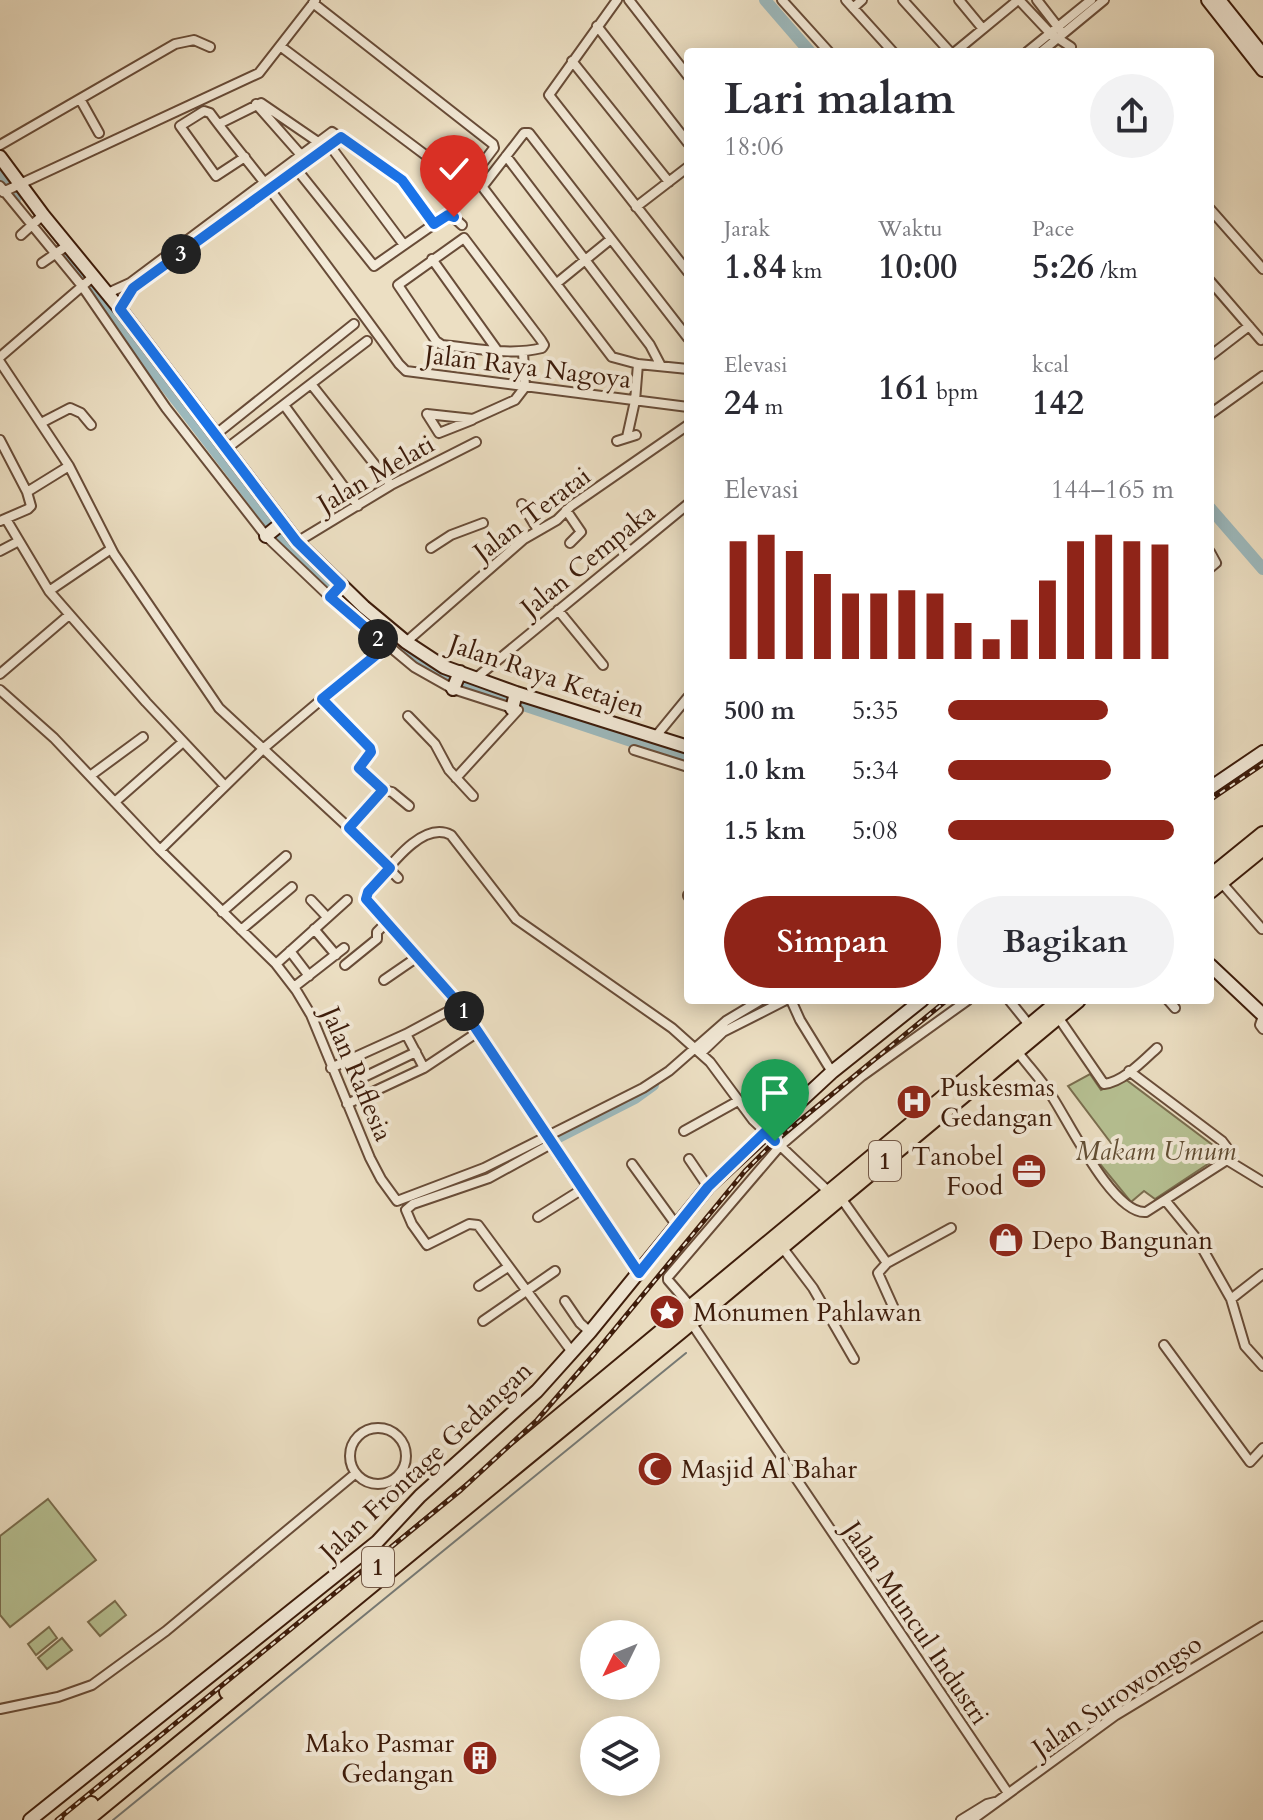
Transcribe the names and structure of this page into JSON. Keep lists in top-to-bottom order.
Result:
{
  "streets": {
    "highway": ["1"],
    "street": [
      "Jalan Raya Nagoya",
      "Jalan Melati",
      "Jalan Teratai",
      "Jalan Cempaka",
      "Jalan Raya Ketajen",
      "Jalan Raflesia",
      "Jalan Frontage Gedangan",
      "Jalan Muncul Industri",
      "Jalan Surowongso"
    ]
  },
  "crossings": [
    ["Jalan Melati", "Jalan Raya Ketajen"],
    ["Jalan Teratai", "Jalan Raya Ketajen"],
    ["Jalan Teratai", "Jalan Raflesia"],
    ["Jalan Cempaka", "Jalan Raya Ketajen"],
    ["1", "Jalan Muncul Industri"],
    ["Jalan Muncul Industri", "Jalan Surowongso"]
  ],
  "parks": ["Makam Umum"],
  "places": {
    "hospital": ["Puskesmas Gedangan"],
    "office": ["Tanobel Food"],
    "shop": ["Depo Bangunan"],
    "place": ["Monumen Pahlawan"],
    "mosque": ["Masjid Al Bahar"],
    "building": ["Mako Pasmar Gedangan"]
  },
  "north": "bottom left",
  "page": {
    "heading": ["Lari malam", "18:06"],
    "stats": [
      ["Jarak", "1.84 km"],
      ["Waktu", "10:00"],
      ["Pace", "5:26 /km"],
      ["Elevasi", "24 m"],
      ["161 bpm"],
      ["kcal", "142"]
    ],
    "pins": ["3", "2", "1"],
    "chart": ["Elevasi", "144–165 m"],
    "list": [
      {
        "name": "500 m",
        "note": "5:35"
      },
      {
        "name": "1.0 km",
        "note": "5:34"
      },
      {
        "name": "1.5 km",
        "note": "5:08"
      }
    ],
    "buttons": ["Simpan", "Bagikan"]
  }
}
